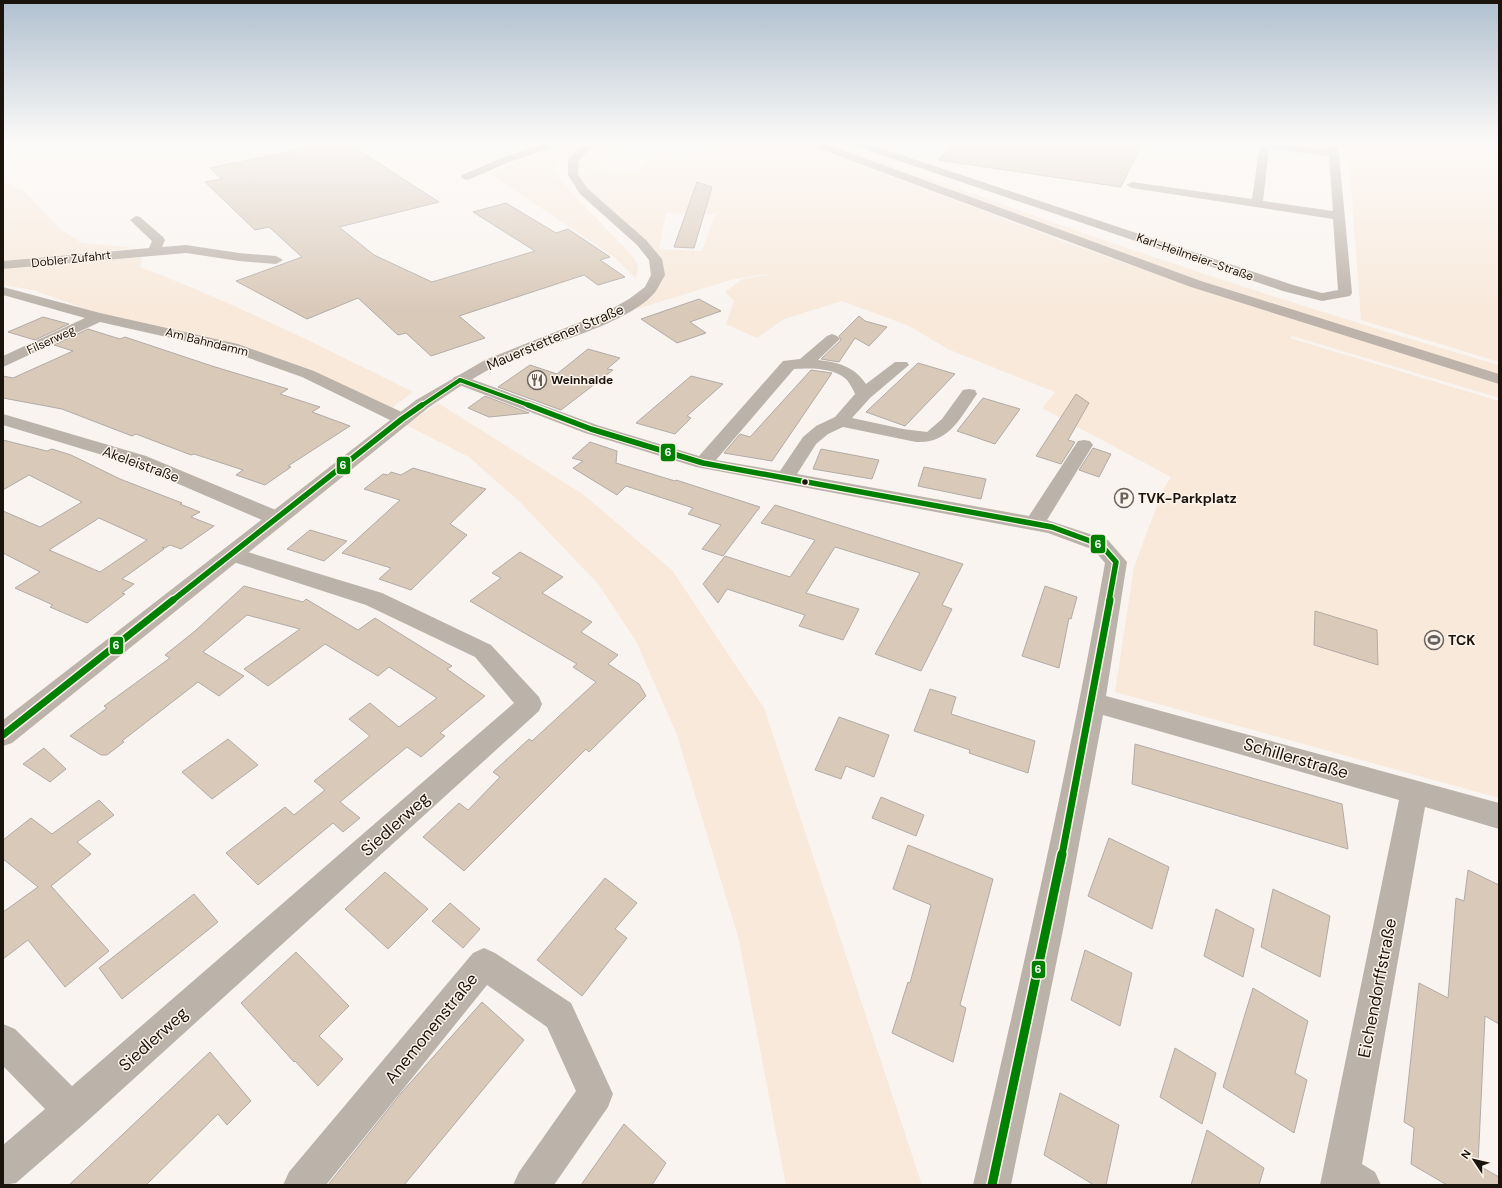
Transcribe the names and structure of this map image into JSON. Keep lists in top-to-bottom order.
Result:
{
  "streets": {
    "main road": ["Mauerstettener Straße"],
    "street": [
      "Karl-Heilmeier-Straße",
      "Dobler Zufahrt",
      "Filserweg",
      "Am Bahndamm",
      "Akeleistraße",
      "Schillerstraße",
      "Siedlerweg",
      "Eichendorffstraße",
      "Anemonenstraße"
    ]
  },
  "crossings": [
    ["Mauerstettener Straße", "Am Bahndamm"],
    ["Mauerstettener Straße", "Akeleistraße"],
    ["Mauerstettener Straße", "Siedlerweg"],
    ["Filserweg", "Am Bahndamm"],
    ["Schillerstraße", "Eichendorffstraße"]
  ],
  "places": {
    "restaurant": ["Weinhalde"],
    "parking": ["TVK-Parkplatz"],
    "sports": ["TCK"]
  },
  "lines": ["transit line 6"],
  "north": "top left"
}
